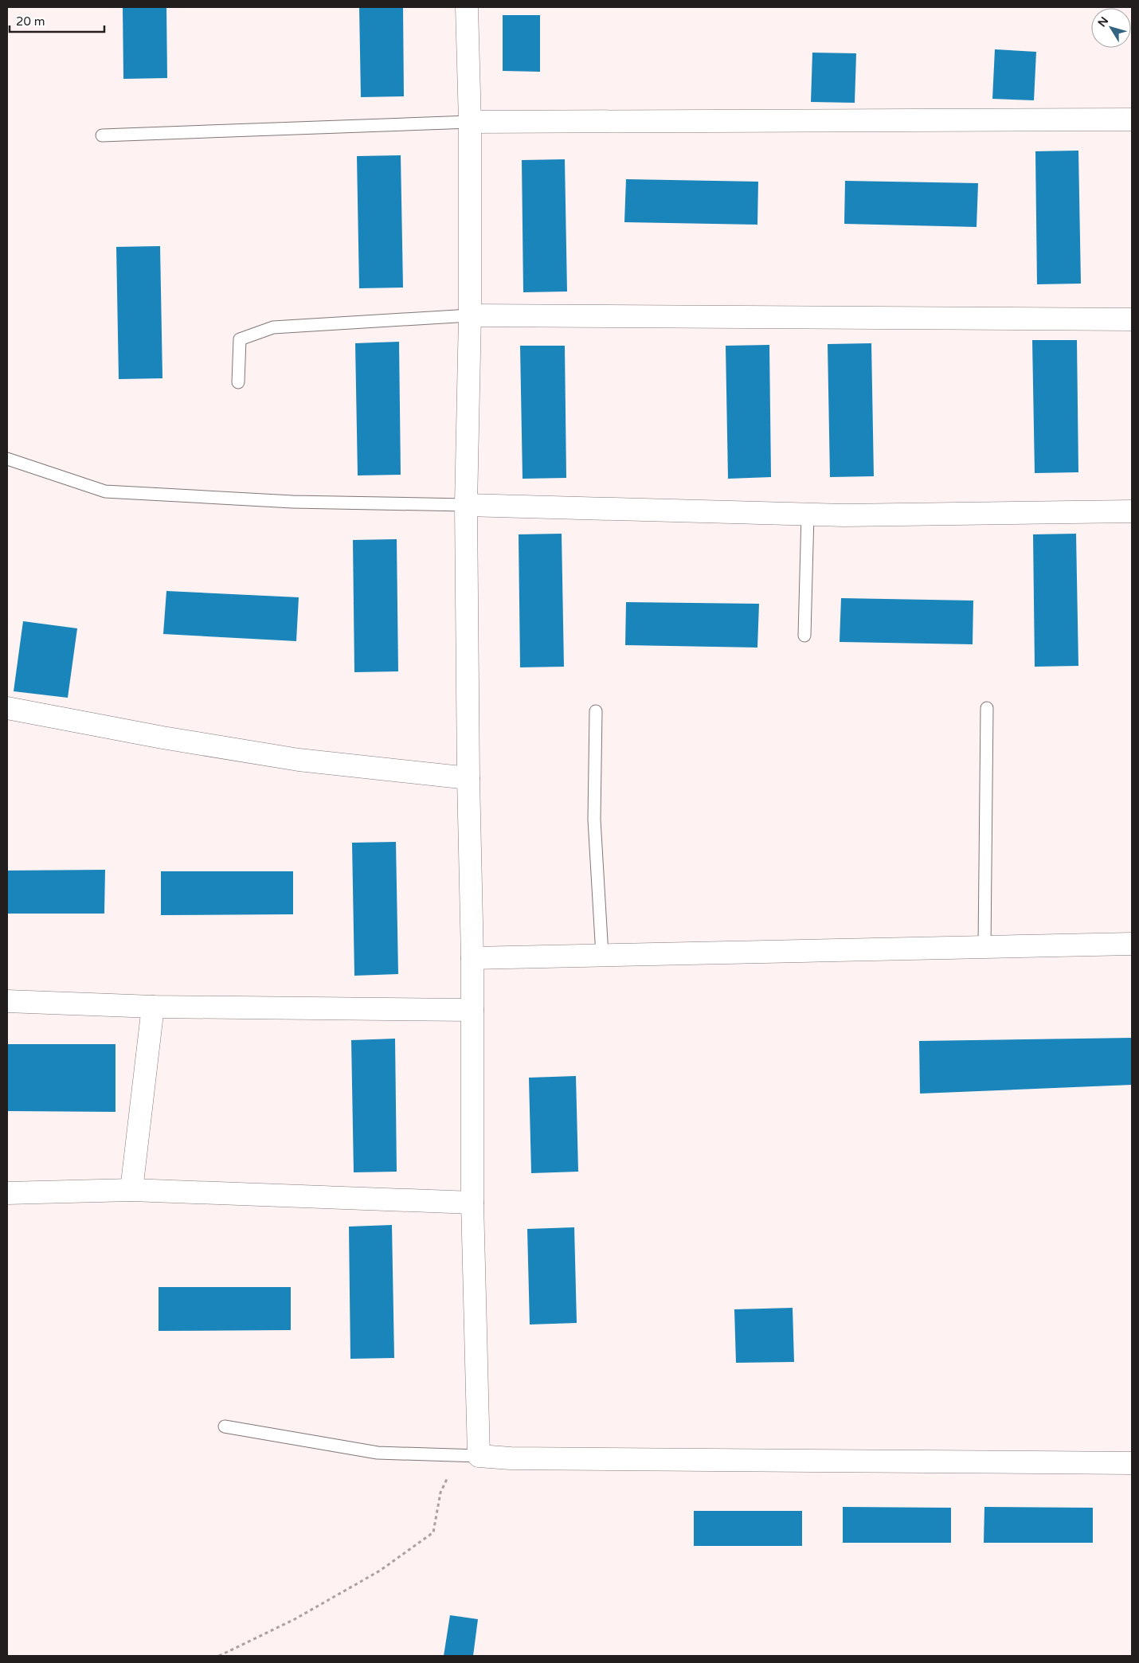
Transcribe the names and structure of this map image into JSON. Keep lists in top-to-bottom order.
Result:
{
  "scale_bar": "20 m",
  "north": "top left"
}
